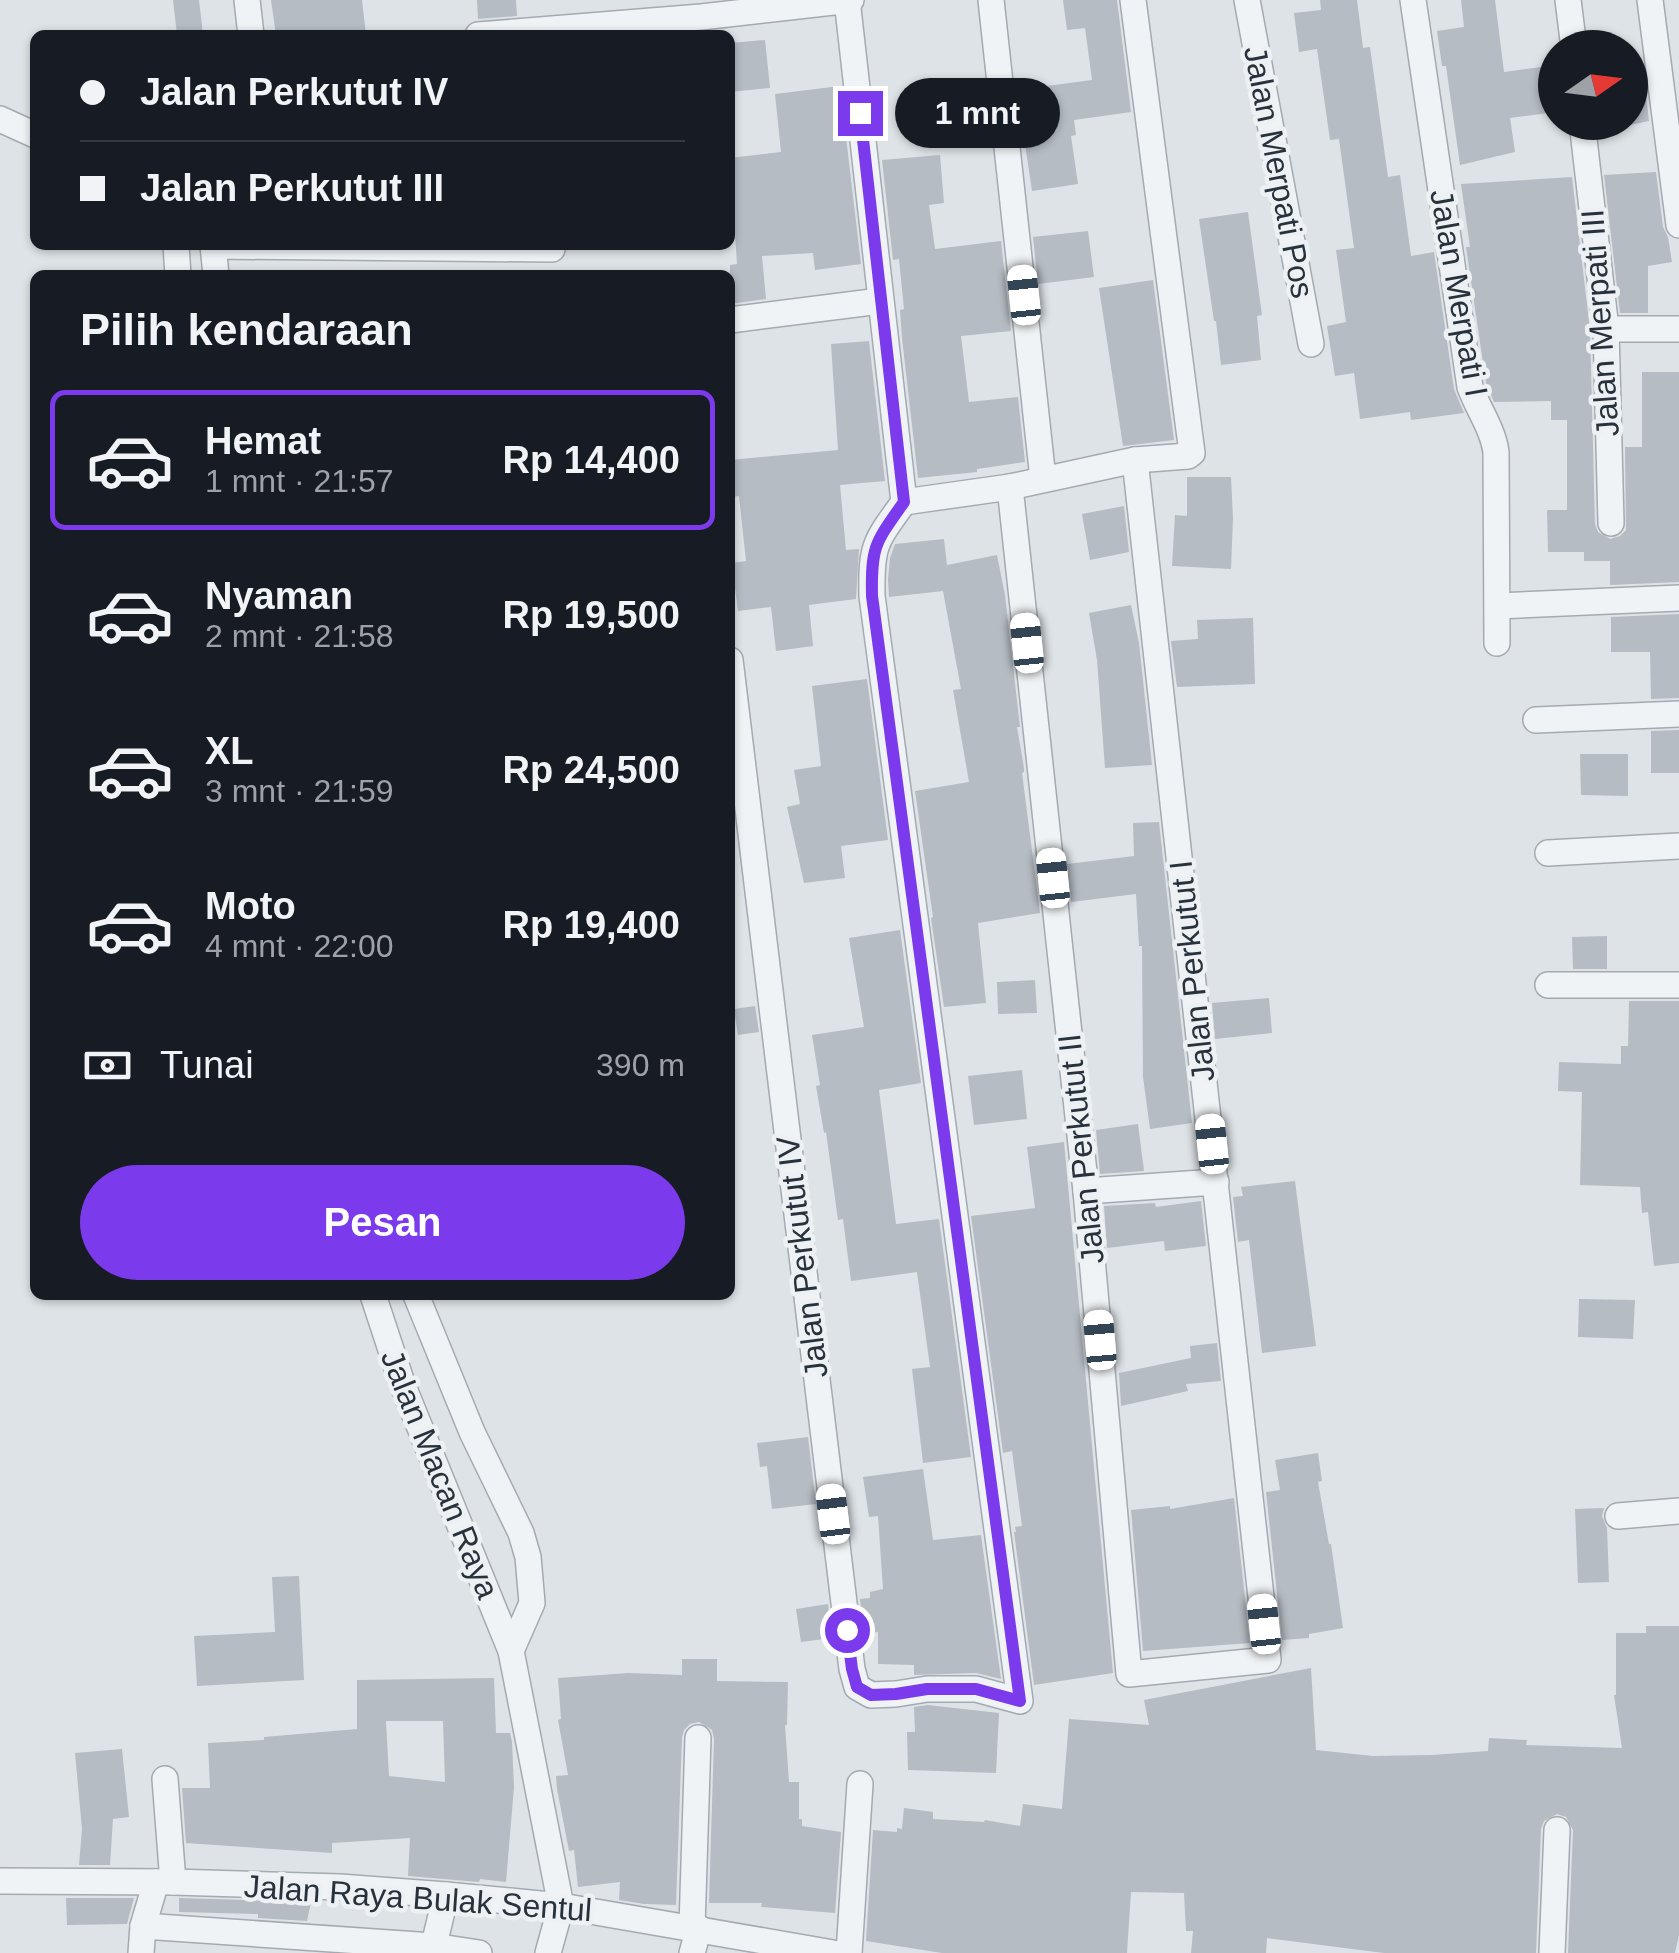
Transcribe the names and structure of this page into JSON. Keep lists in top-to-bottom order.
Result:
{
  "streets": {
    "street": [
      "Jalan Merpati Pos",
      "Jalan Merpati I",
      "Jalan Merpati III",
      "Jalan Perkutut I",
      "Jalan Perkutut II",
      "Jalan Perkutut IV",
      "Jalan Macan Raya",
      "Jalan Raya Bulak Sentul"
    ]
  },
  "crossings": [
    ["Jalan Perkutut I", "Jalan Perkutut II"],
    ["Jalan Macan Raya", "Jalan Raya Bulak Sentul"]
  ],
  "north": "right",
  "page": {
    "banner": ["Jalan Perkutut IV", "Jalan Perkutut III"],
    "bubble": "1 mnt",
    "heading": "Pilih kendaraan",
    "list": [
      {
        "name": "Hemat",
        "note": "1 mnt · 21:57",
        "value": "Rp 14,400"
      },
      {
        "name": "Nyaman",
        "note": "2 mnt · 21:58",
        "value": "Rp 19,500"
      },
      {
        "name": "XL",
        "note": "3 mnt · 21:59",
        "value": "Rp 24,500"
      },
      {
        "name": "Moto",
        "note": "4 mnt · 22:00",
        "value": "Rp 19,400"
      }
    ],
    "pay": ["Tunai", "390 m"],
    "buttons": "Pesan"
  }
}
